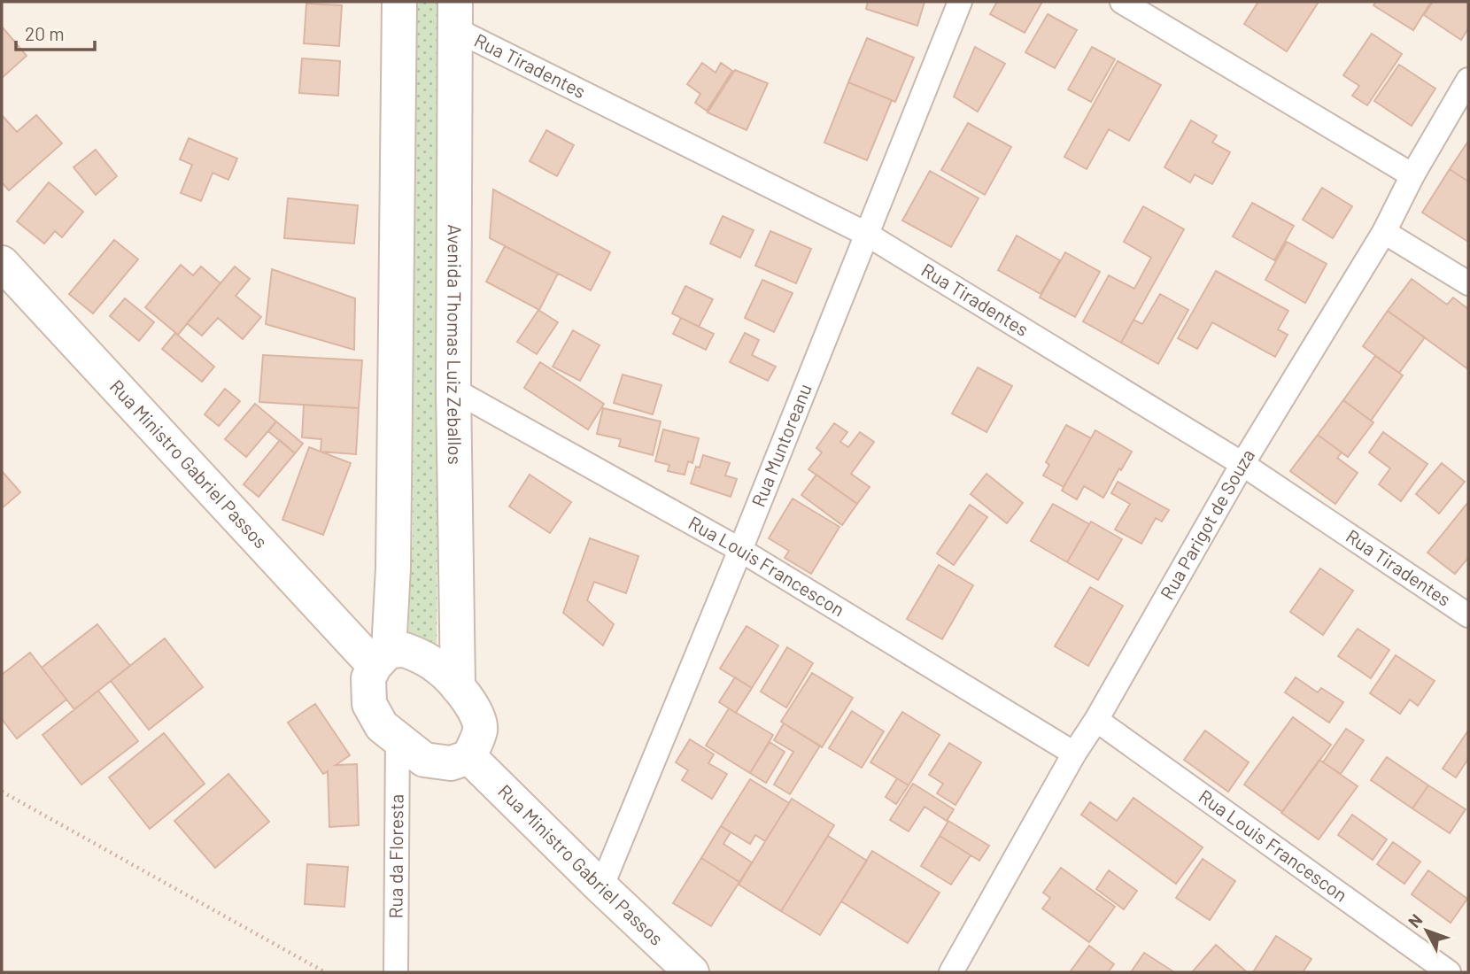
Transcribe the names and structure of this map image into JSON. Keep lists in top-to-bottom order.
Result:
{
  "streets": {
    "main road": ["Avenida Thomas Luiz Zeballos", "Rua Ministro Gabriel Passos"],
    "street": [
      "Rua Tiradentes",
      "Rua Muntoreanu",
      "Rua Parigot de Souza",
      "Rua Louis Francescon",
      "Rua da Floresta"
    ]
  },
  "crossings": [
    ["Rua Tiradentes", "Avenida Thomas Luiz Zeballos"],
    ["Rua Tiradentes", "Rua Muntoreanu"],
    ["Rua Tiradentes", "Rua Parigot de Souza"],
    ["Avenida Thomas Luiz Zeballos", "Rua Ministro Gabriel Passos"],
    ["Avenida Thomas Luiz Zeballos", "Rua Louis Francescon"],
    ["Avenida Thomas Luiz Zeballos", "Rua da Floresta"],
    ["Rua Muntoreanu", "Rua Ministro Gabriel Passos"],
    ["Rua Muntoreanu", "Rua Louis Francescon"],
    ["Rua Ministro Gabriel Passos", "Rua da Floresta"],
    ["Rua Parigot de Souza", "Rua Louis Francescon"]
  ],
  "scale_bar": "20 m",
  "north": "top left"
}
